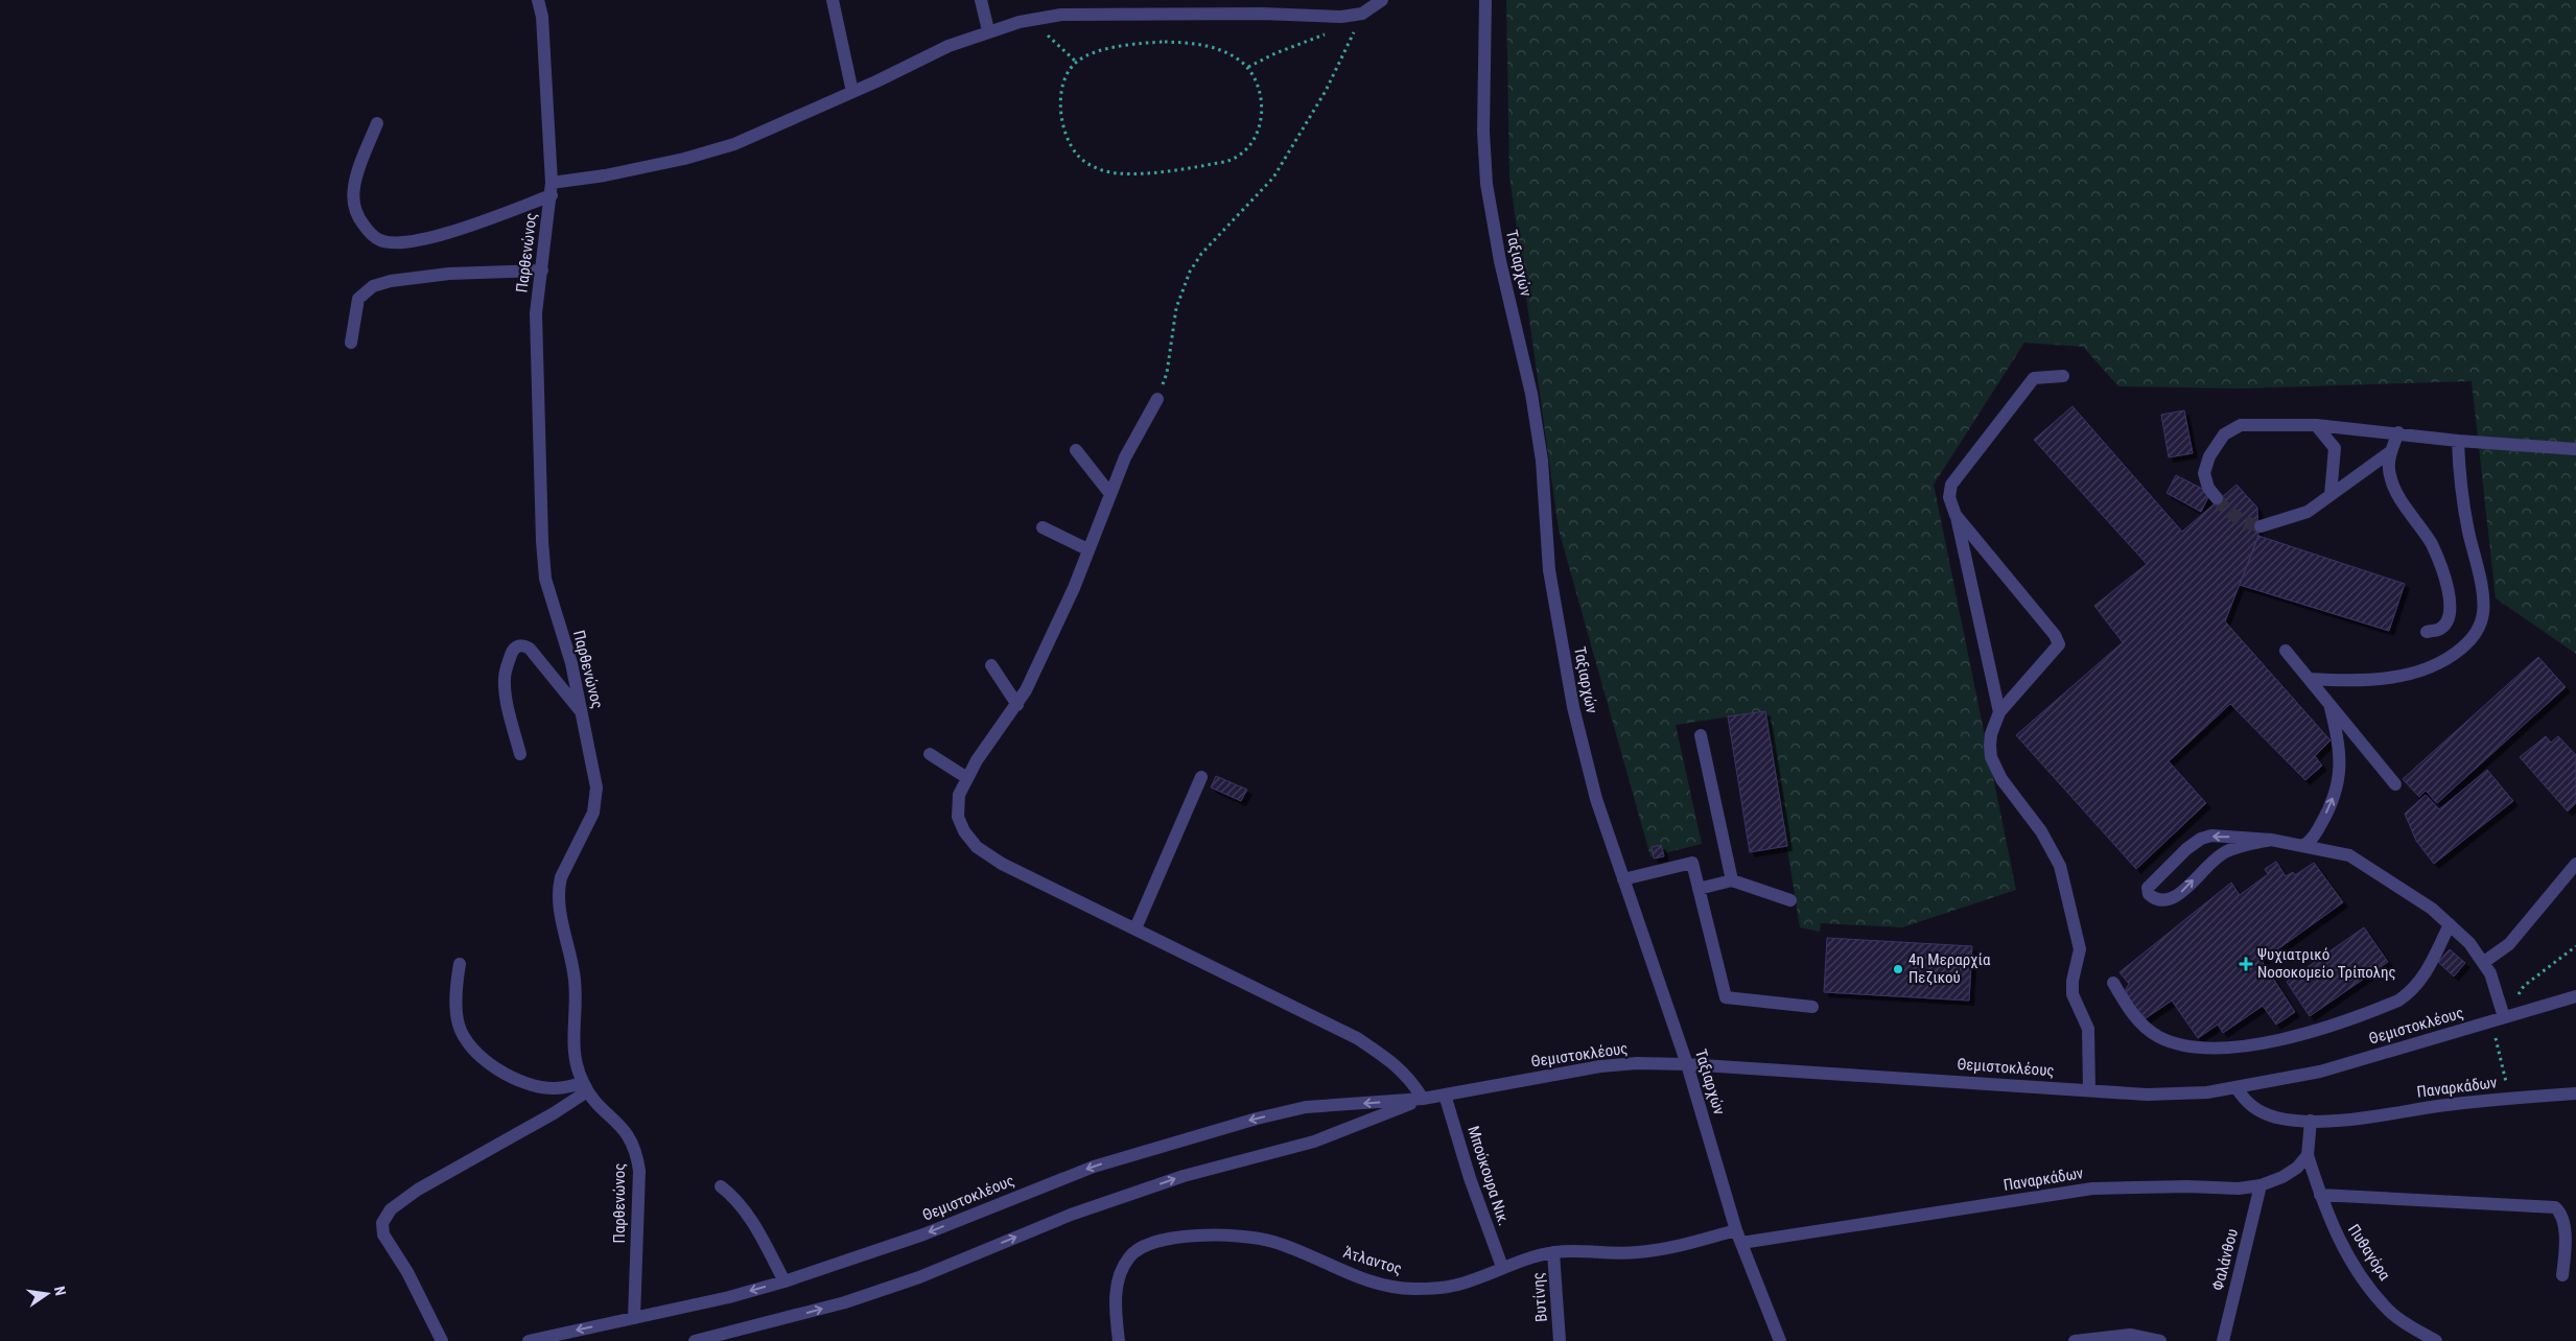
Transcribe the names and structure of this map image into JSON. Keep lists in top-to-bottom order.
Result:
{
  "streets": {
    "street": [
      "Παρθενώνος",
      "Ταξιαρχών",
      "Θεμιστοκλέους",
      "Παναρκάδων",
      "Μπούκουρα Νικ.",
      "Πυθαγόρα",
      "Φαλάνθου",
      "Άτλαντος",
      "Βυτίνης"
    ]
  },
  "crossings": [
    ["Παρθενώνος", "Θεμιστοκλέους"],
    ["Ταξιαρχών", "Θεμιστοκλέους"],
    ["Ταξιαρχών", "Παναρκάδων"],
    ["Ταξιαρχών", "Άτλαντος"],
    ["Θεμιστοκλέους", "Παναρκάδων"],
    ["Θεμιστοκλέους", "Μπούκουρα Νικ."],
    ["Παναρκάδων", "Πυθαγόρα"],
    ["Παναρκάδων", "Φαλάνθου"],
    ["Μπούκουρα Νικ.", "Άτλαντος"],
    ["Άτλαντος", "Βυτίνης"]
  ],
  "places": {
    "health": ["Ψυχιατρικό Νοσοκομείο Τρίπολης"],
    "other": ["4η Μεραρχία Πεζικού"]
  },
  "north": "right"
}
